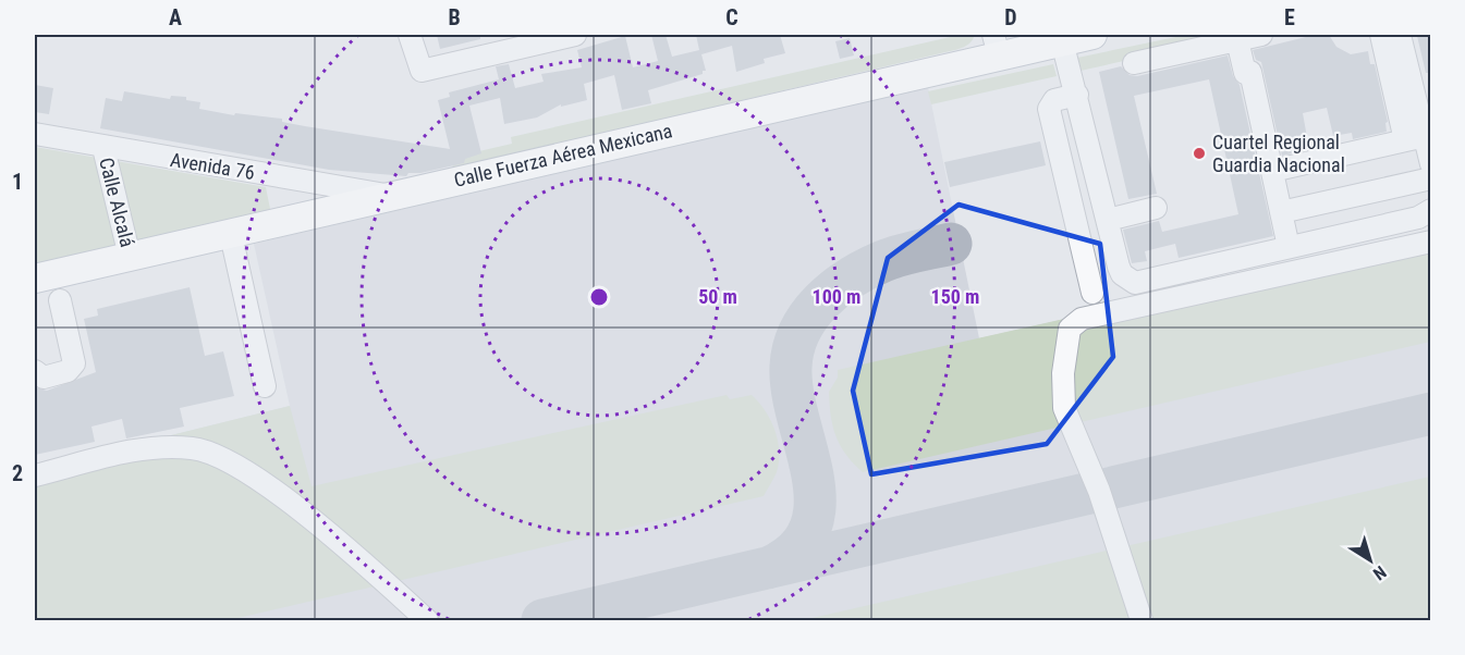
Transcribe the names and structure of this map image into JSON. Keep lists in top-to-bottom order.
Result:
{
  "streets": {
    "main road": ["Calle Fuerza Aérea Mexicana"],
    "street": ["Avenida 76", "Calle Alcalá"]
  },
  "crossings": [
    ["Calle Fuerza Aérea Mexicana", "Avenida 76"],
    ["Calle Fuerza Aérea Mexicana", "Calle Alcalá"],
    ["Avenida 76", "Calle Alcalá"]
  ],
  "places": ["Cuartel Regional Guardia Nacional"],
  "north": "bottom right",
  "grid": {
    "columns": [
      "A",
      "B",
      "C",
      "D",
      "E"
    ],
    "rows": ["1", "2"]
  },
  "rings": ["50 m", "100 m", "150 m"]
}
